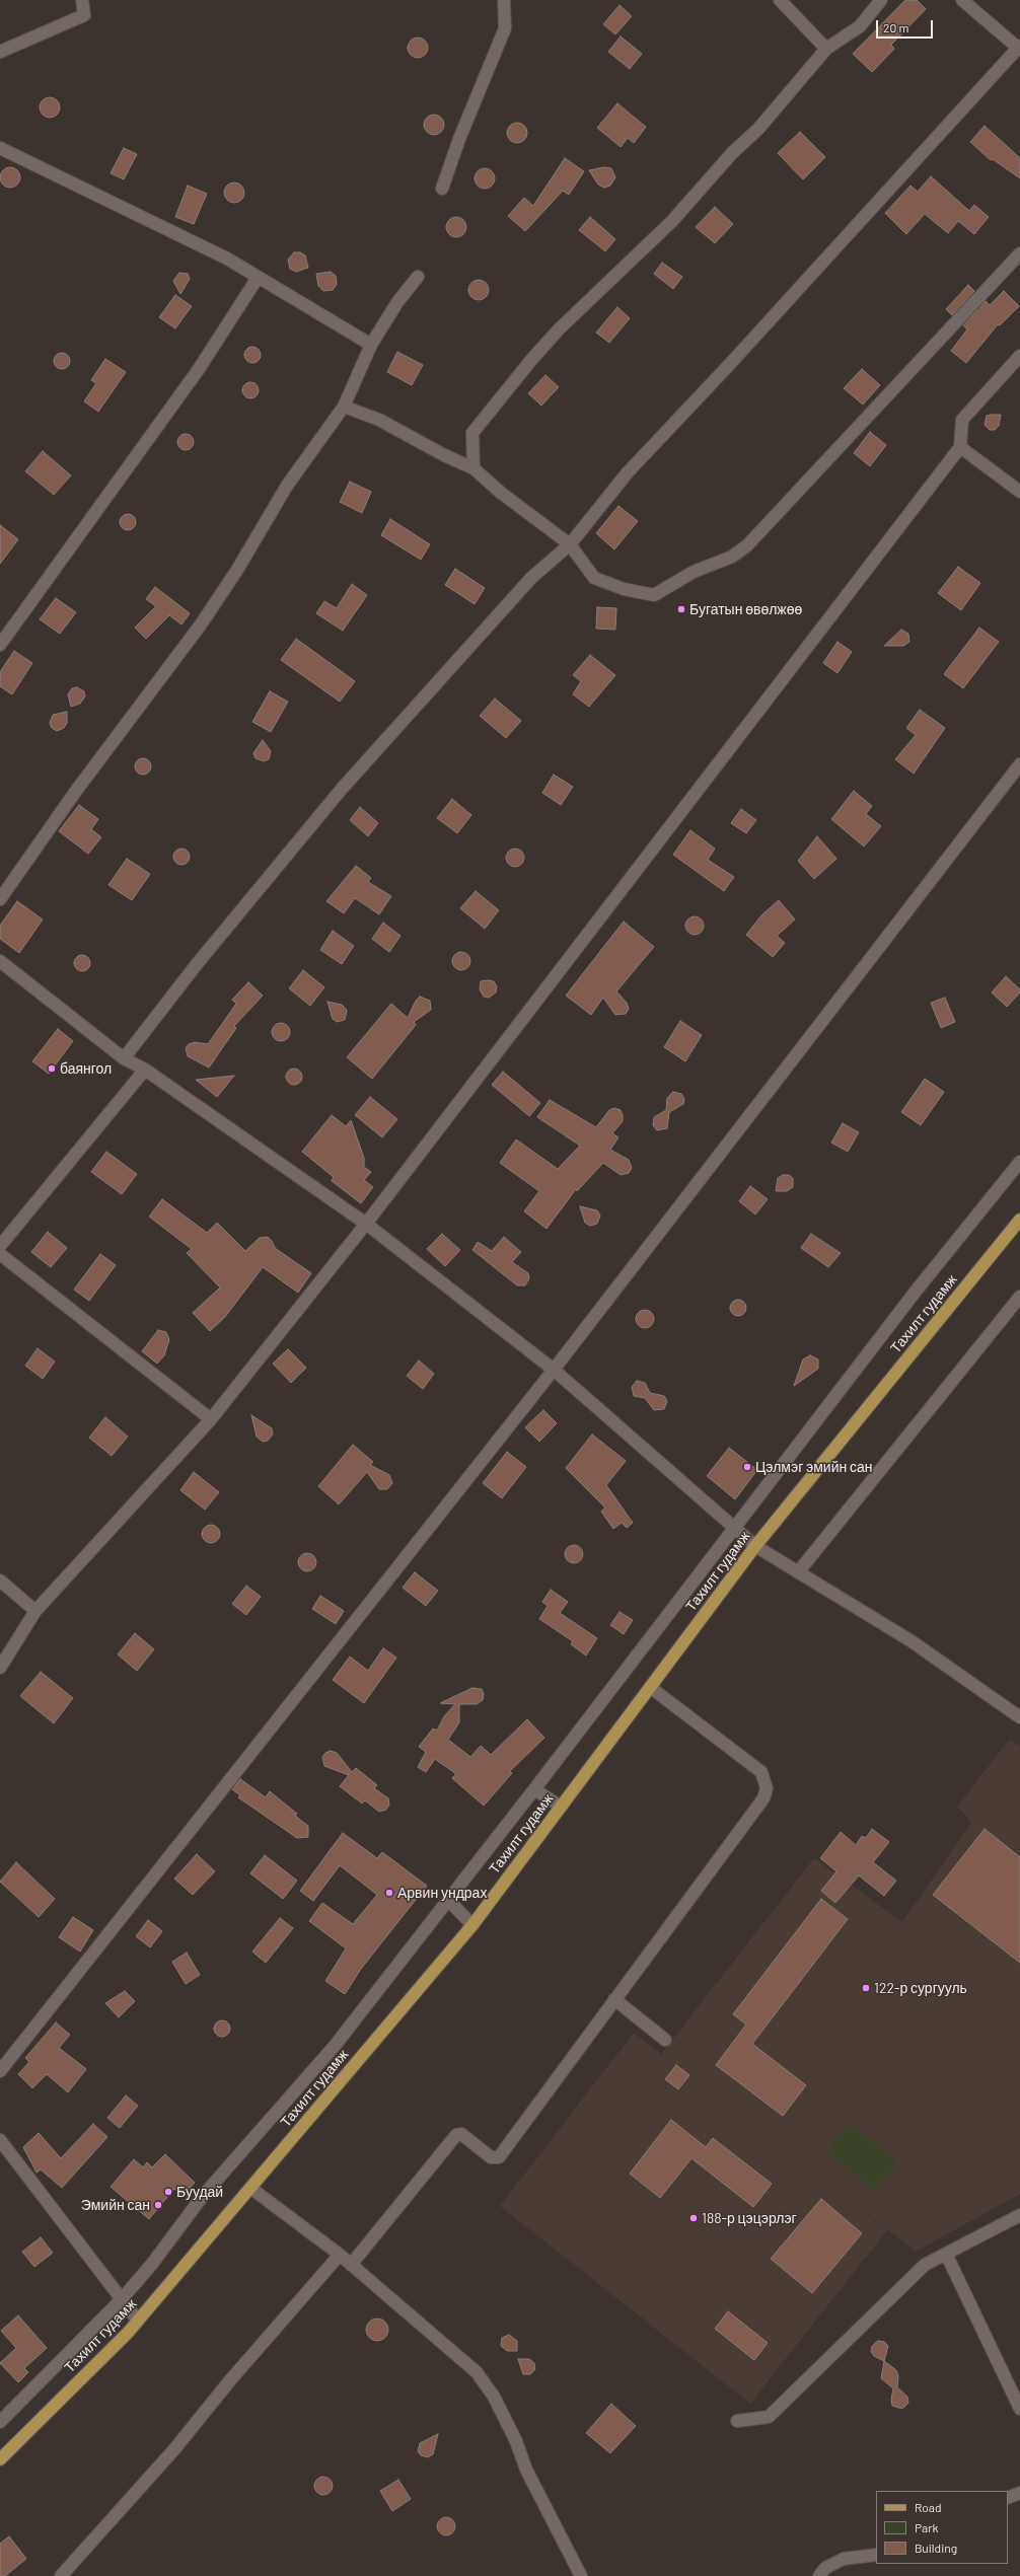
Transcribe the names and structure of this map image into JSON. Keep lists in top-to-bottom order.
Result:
{
  "streets": {
    "main road": ["Тахилт гудамж"]
  },
  "places": [
    "Бугатын өвөлжөө",
    "баянгол",
    "Цэлмэг эмийн сан",
    "Арвин ундрах",
    "122-р сургууль",
    "Буудай",
    "Эмийн сан",
    "188-р цэцэрлэг"
  ],
  "legend": ["Road", "Park", "Building"],
  "scale_bar": "20 m"
}
